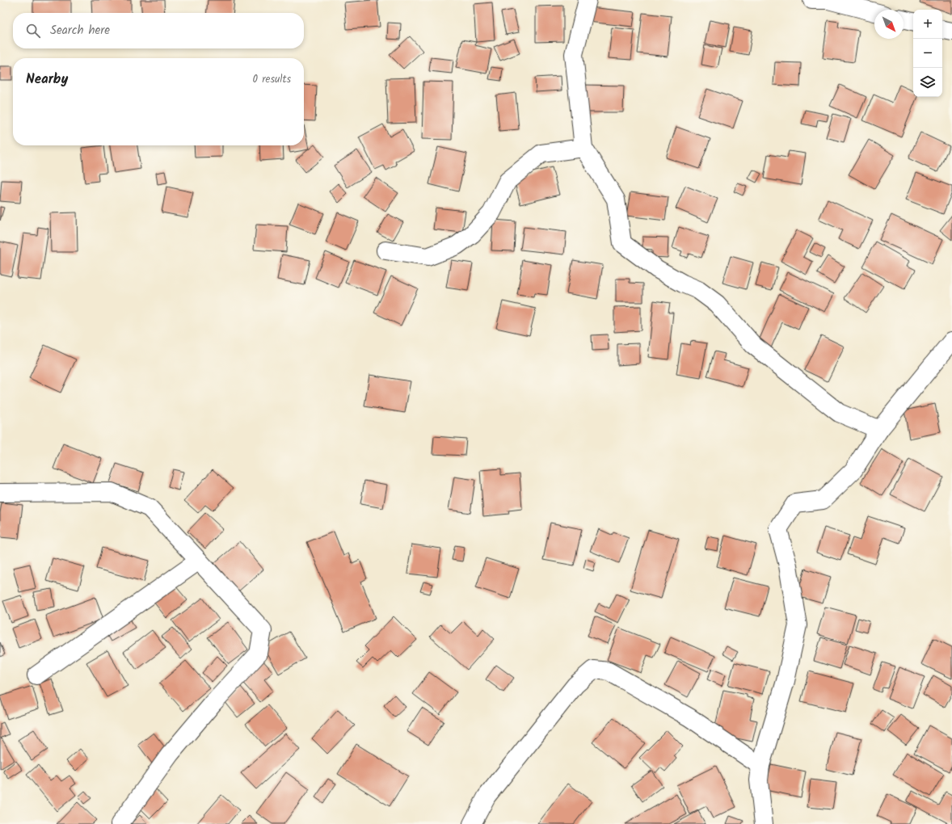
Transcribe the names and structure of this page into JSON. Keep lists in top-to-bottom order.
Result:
{
  "north": "bottom right",
  "page": {
    "map_buttons": ["+", "−"],
    "search": "Search here",
    "heading": ["Nearby", "0 results"]
  }
}
